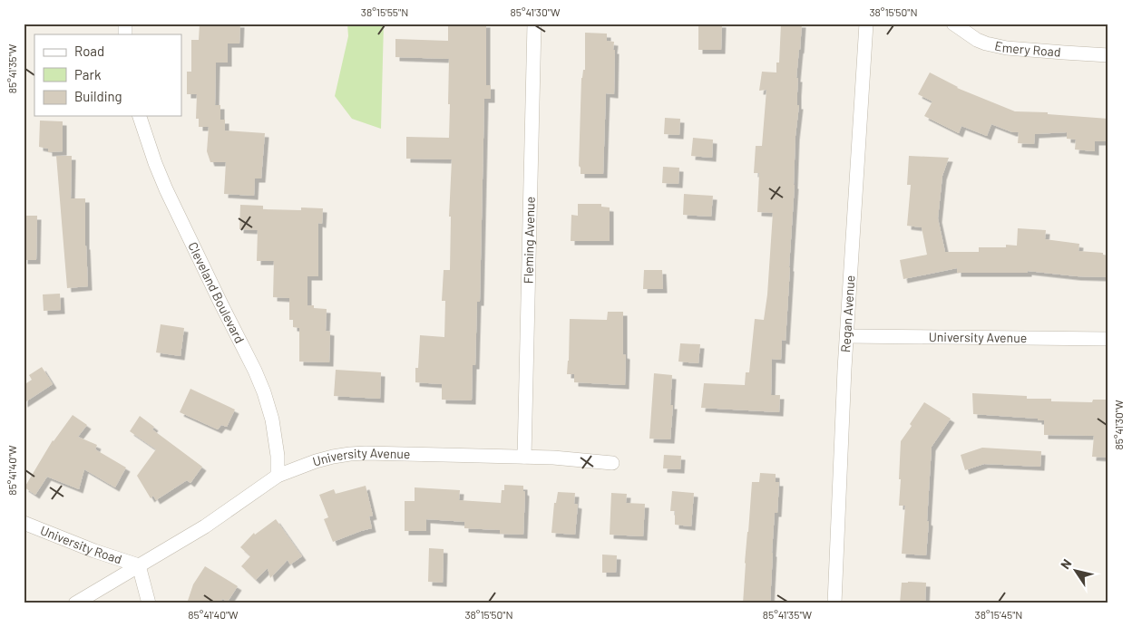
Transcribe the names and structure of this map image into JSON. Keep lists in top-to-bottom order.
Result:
{
  "streets": {
    "street": [
      "Emery Road",
      "Fleming Avenue",
      "Cleveland Boulevard",
      "Regan Avenue",
      "University Avenue",
      "University Road"
    ]
  },
  "crossings": [
    ["Fleming Avenue", "University Avenue"],
    ["Cleveland Boulevard", "University Avenue"],
    ["Regan Avenue", "University Avenue"],
    ["University Avenue", "University Road"]
  ],
  "legend": ["Road", "Park", "Building"],
  "north": "top left",
  "coordinates": [
    "38°15'55\"N",
    "85°41'30\"W",
    "38°15'50\"N",
    "85°41'35\"W",
    "85°41'40\"W",
    "38°15'45\"N"
  ]
}
